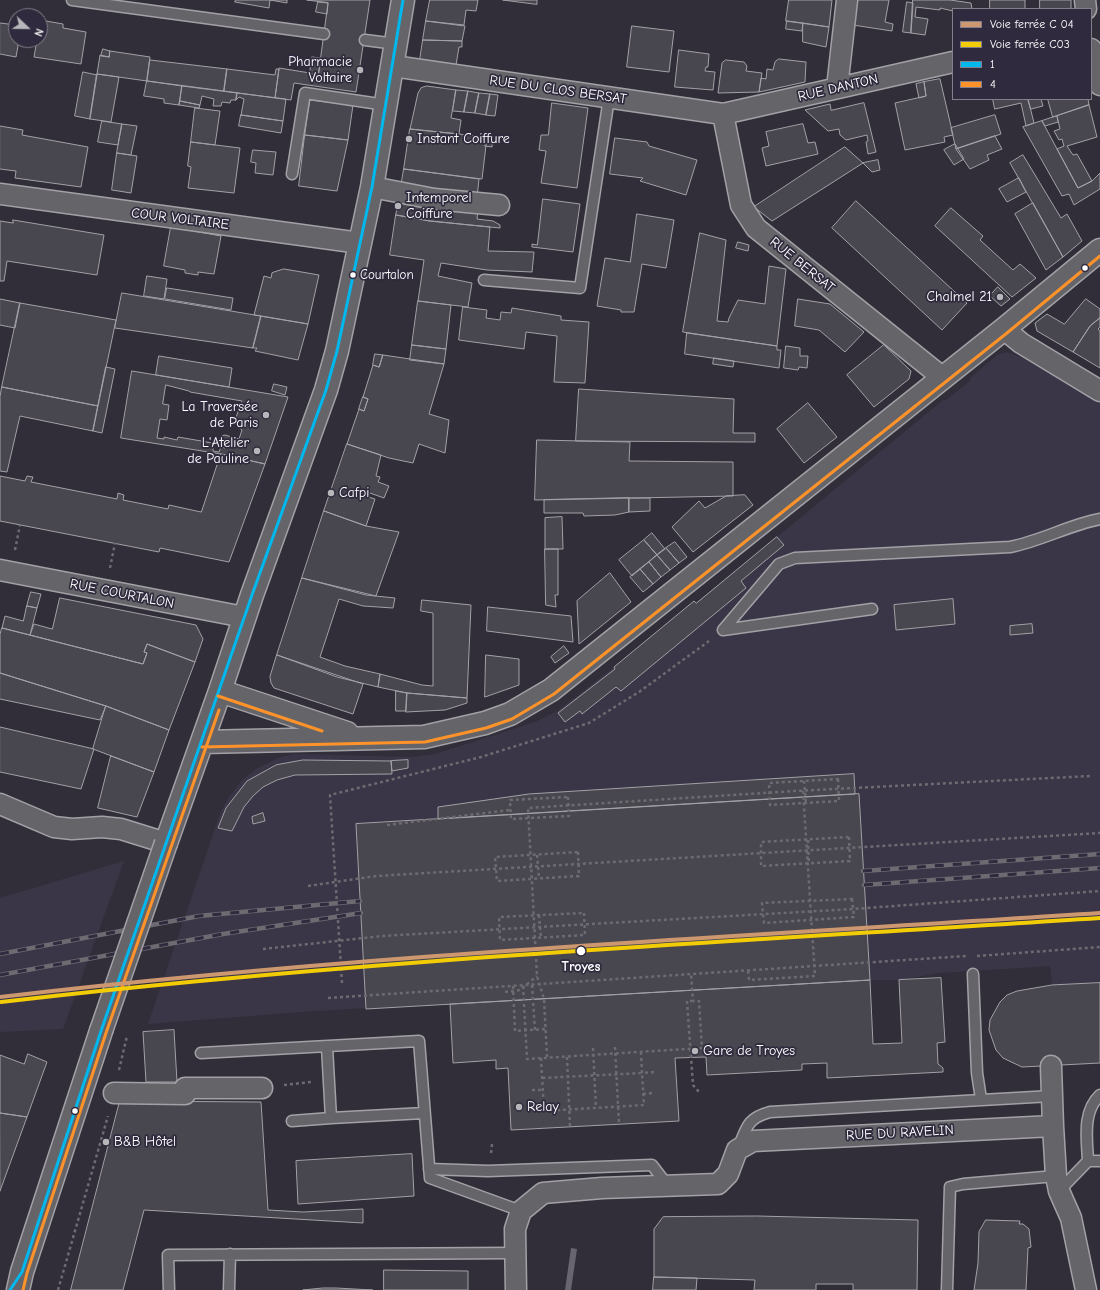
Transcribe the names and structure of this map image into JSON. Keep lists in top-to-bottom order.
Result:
{
  "streets": {
    "street": [
      "RUE DANTON",
      "RUE DU CLOS BERSAT",
      "COUR VOLTAIRE",
      "RUE BERSAT",
      "RUE COURTALON",
      "RUE DU RAVELIN"
    ]
  },
  "crossings": [
    ["RUE DANTON", "RUE DU CLOS BERSAT"],
    ["RUE DANTON", "RUE BERSAT"],
    ["RUE DU CLOS BERSAT", "RUE BERSAT"]
  ],
  "places": [
    "Pharmacie Voltaire",
    "Instant Coiffure",
    "Intemporel Coiffure",
    "Courtalon",
    "Chalmel 21",
    "La Traversée de Paris",
    "L'Atelier de Pauline",
    "Cafpi",
    "Troyes",
    "Gare de Troyes",
    "Relay",
    "B&B Hôtel"
  ],
  "lines": ["transit line 1", "transit line 4", "rail line C03"],
  "legend": [
    "Voie ferrée C 04",
    "Voie ferrée C03",
    "1",
    "4"
  ],
  "north": "right"
}
